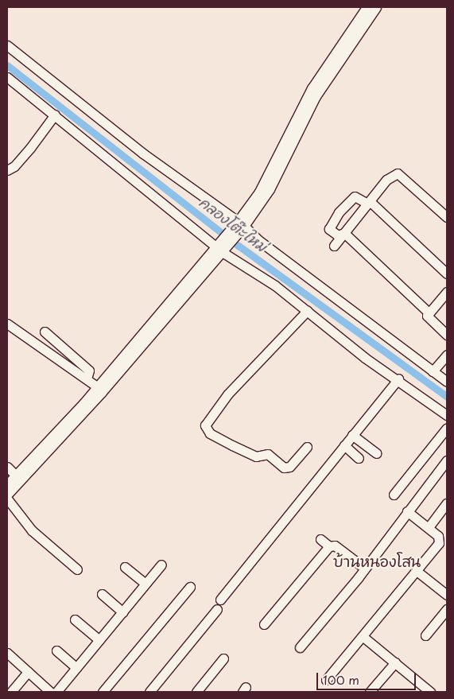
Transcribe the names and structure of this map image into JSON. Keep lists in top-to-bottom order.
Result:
{
  "districts": ["บ้านหนองโสน"],
  "water": ["คลองโต๊ะใหม่"],
  "scale_bar": "100 m"
}
